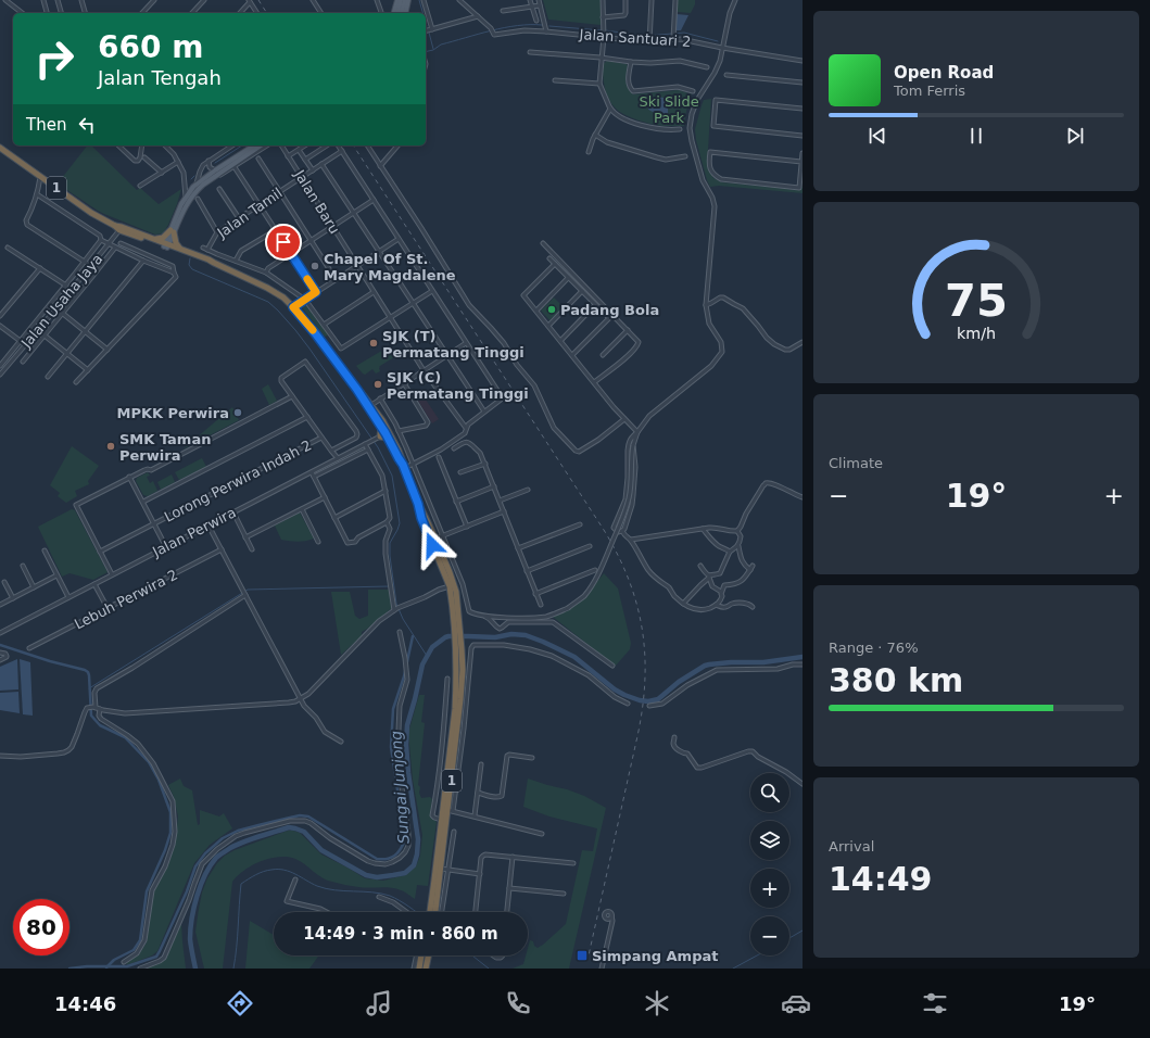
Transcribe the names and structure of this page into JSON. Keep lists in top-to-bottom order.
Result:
{
  "streets": {
    "highway": ["1"],
    "street": [
      "Jalan Santuari 2",
      "Jalan Baru",
      "Jalan Tamil",
      "Jalan Usaha Jaya",
      "Lorong Perwira Indah 2",
      "Jalan Perwira",
      "Lebuh Perwira 2"
    ]
  },
  "crossings": [
    ["1", "Jalan Usaha Jaya"],
    ["1", "Jalan Perwira"],
    ["Jalan Baru", "Jalan Tamil"]
  ],
  "water": ["Sungai Junjong"],
  "parks": ["Ski Slide Park"],
  "places": {
    "other": [
      "Chapel Of St. Mary Magdalene",
      "Padang Bola",
      "SJK (T) Permatang Tinggi",
      "SJK (C) Permatang Tinggi",
      "MPKK Perwira",
      "SMK Taman Perwira"
    ],
    "transit": ["Simpang Ampat"]
  },
  "page": {
    "turn": ["660 m", "Jalan Tengah"],
    "song": ["Open Road", "Tom Ferris"],
    "then": "Then",
    "tile": [
      "Climate",
      ["Range · 76%", "380 km"],
      ["Arrival", "14:49"]
    ],
    "heat": ["−", "19°", "+"],
    "map_buttons": ["+", "−"],
    "limit": "80",
    "trip": "14:49 · 3 min · 860 m",
    "tabs": ["14:46", "19°"],
    "gauge": ["75", "km/h"]
  }
}
